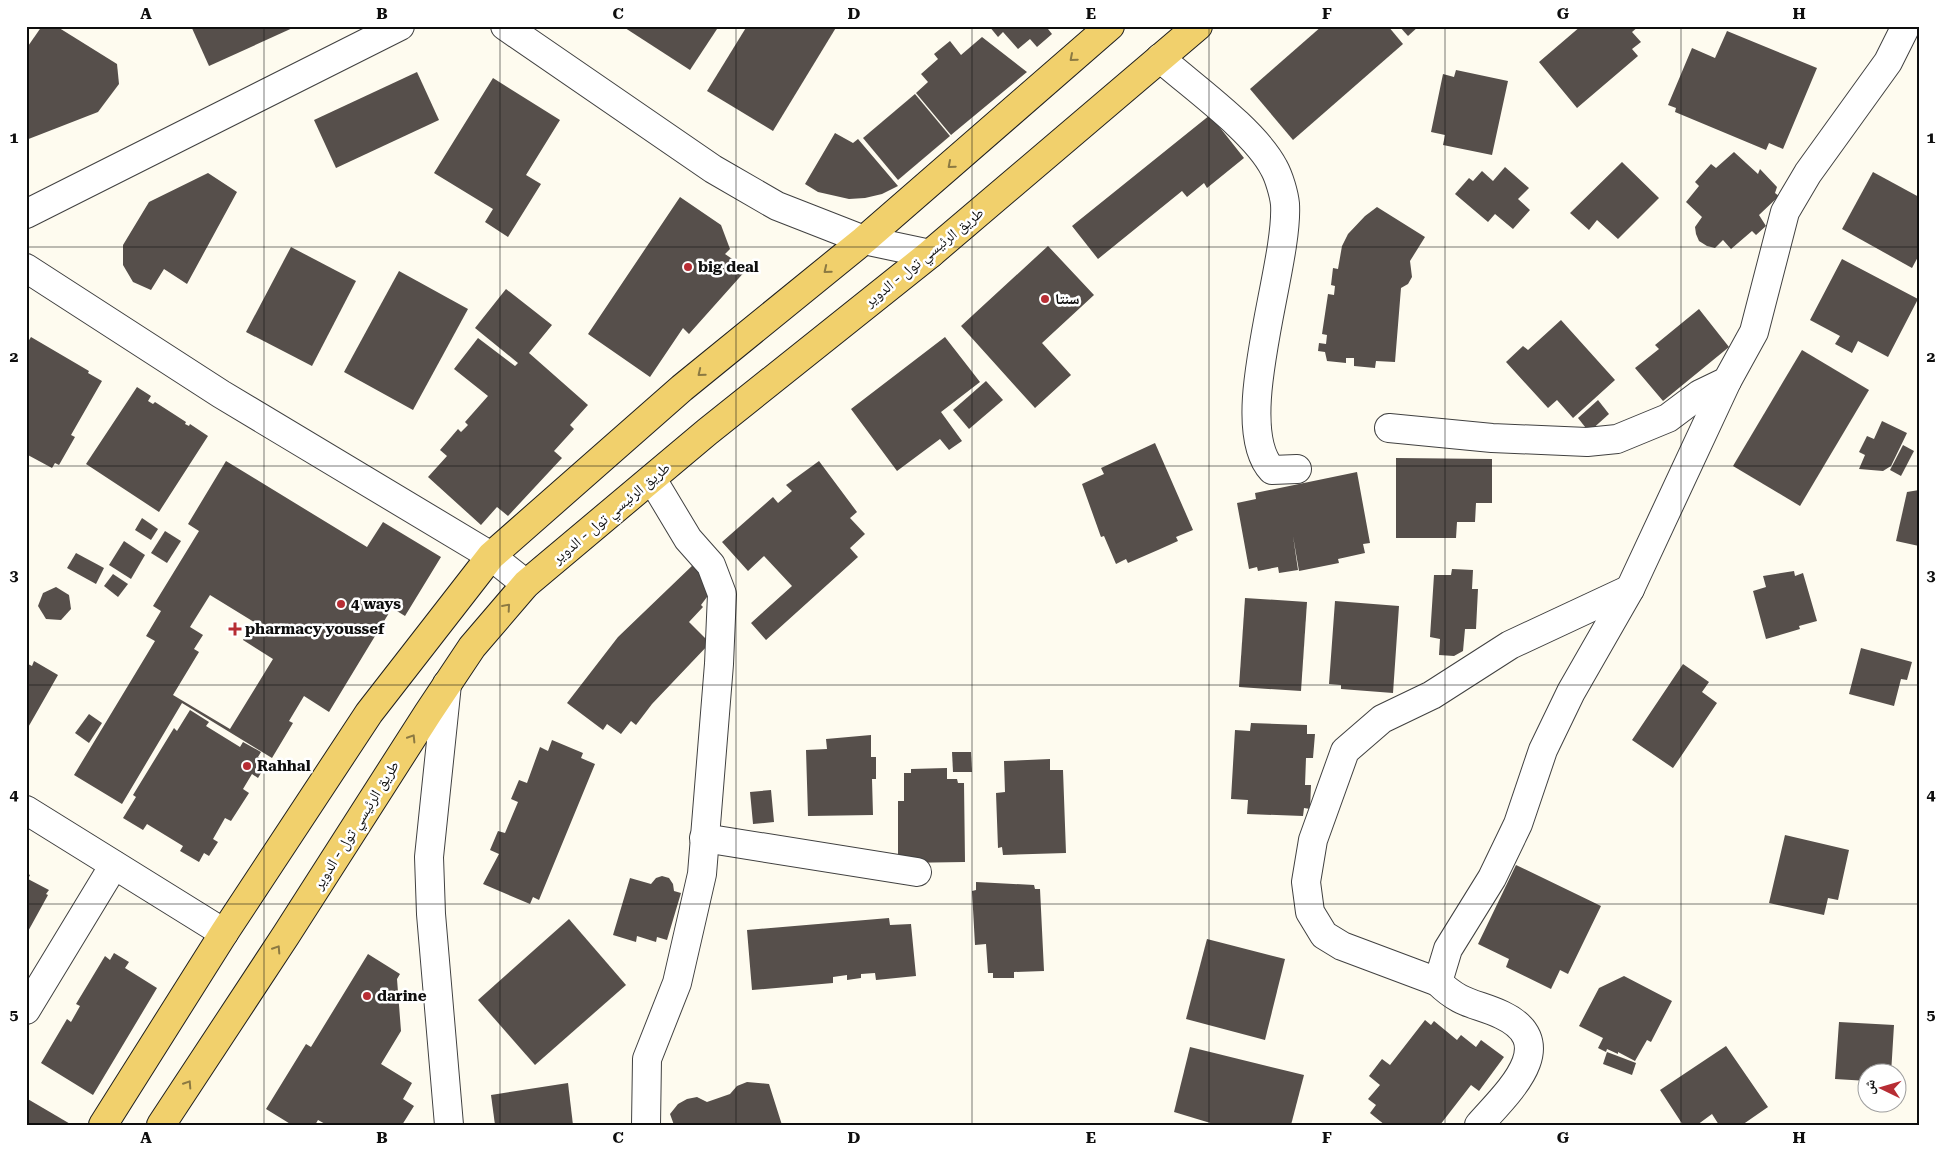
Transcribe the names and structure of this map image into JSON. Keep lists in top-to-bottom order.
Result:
{
  "streets": {
    "main road": ["طريق الرئيسي تول - الدوير"]
  },
  "places": {
    "other": [
      "big deal",
      "سنتا",
      "4 ways",
      "Rahhal",
      "darine"
    ],
    "health": ["pharmacy youssef"]
  },
  "north": "left",
  "grid": {
    "columns": [
      "A",
      "B",
      "C",
      "D",
      "E",
      "F",
      "G",
      "H"
    ],
    "rows": [
      "1",
      "2",
      "3",
      "4",
      "5"
    ]
  }
}
